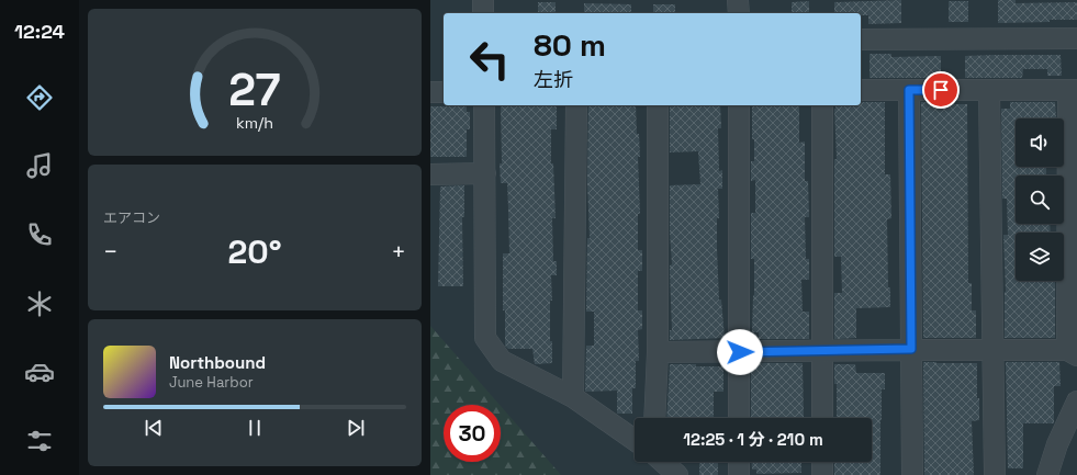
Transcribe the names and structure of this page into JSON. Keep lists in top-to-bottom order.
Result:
{
  "page": {
    "tabs": "12:24",
    "turn": ["80 m", "左折"],
    "tile": "エアコン",
    "heat": ["−", "20°", "+"],
    "song": ["Northbound", "June Harbor"],
    "limit": "30",
    "trip": "12:25 · 1 分 · 210 m",
    "gauge": ["27", "km/h"]
  }
}
